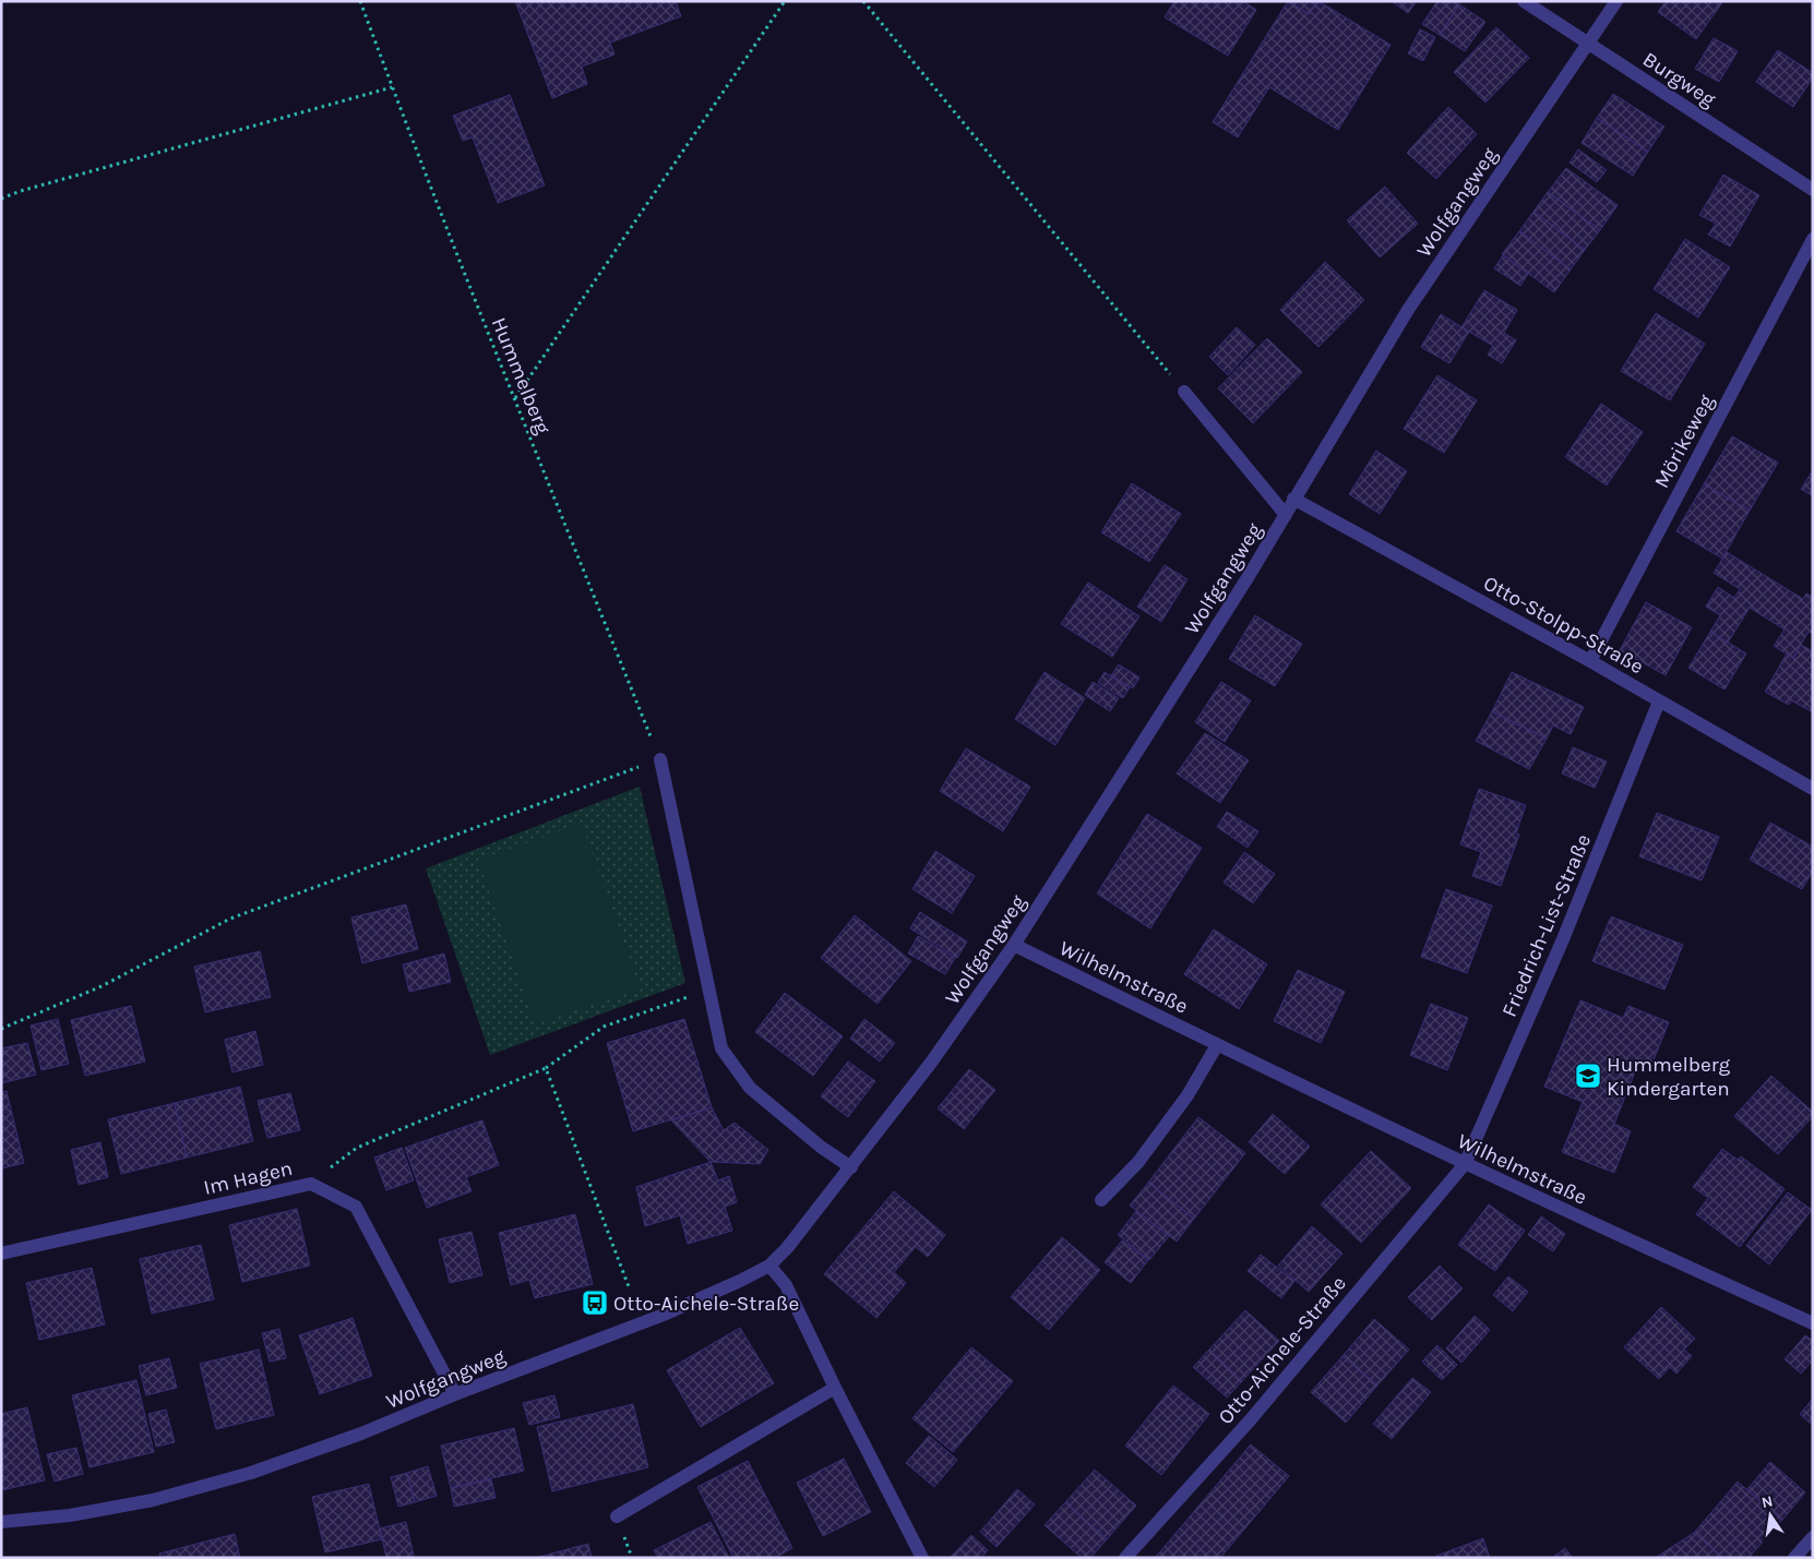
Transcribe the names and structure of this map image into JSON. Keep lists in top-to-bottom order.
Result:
{
  "streets": {
    "street": [
      "Burgweg",
      "Wolfgangweg",
      "Mörikeweg",
      "Otto-Stolpp-Straße",
      "Friedrich-List-Straße",
      "Wilhelmstraße",
      "Im Hagen",
      "Otto-Aichele-Straße"
    ],
    "path": ["Hummelberg"]
  },
  "crossings": [
    ["Burgweg", "Wolfgangweg"],
    ["Wolfgangweg", "Otto-Stolpp-Straße"],
    ["Wolfgangweg", "Wilhelmstraße"],
    ["Wolfgangweg", "Im Hagen"],
    ["Mörikeweg", "Otto-Stolpp-Straße"],
    ["Otto-Stolpp-Straße", "Friedrich-List-Straße"],
    ["Friedrich-List-Straße", "Wilhelmstraße"],
    ["Friedrich-List-Straße", "Otto-Aichele-Straße"],
    ["Wilhelmstraße", "Otto-Aichele-Straße"]
  ],
  "places": {
    "school or university": ["Hummelberg Kindergarten"],
    "bus stop": ["Otto-Aichele-Straße"]
  },
  "north": "top"
}
